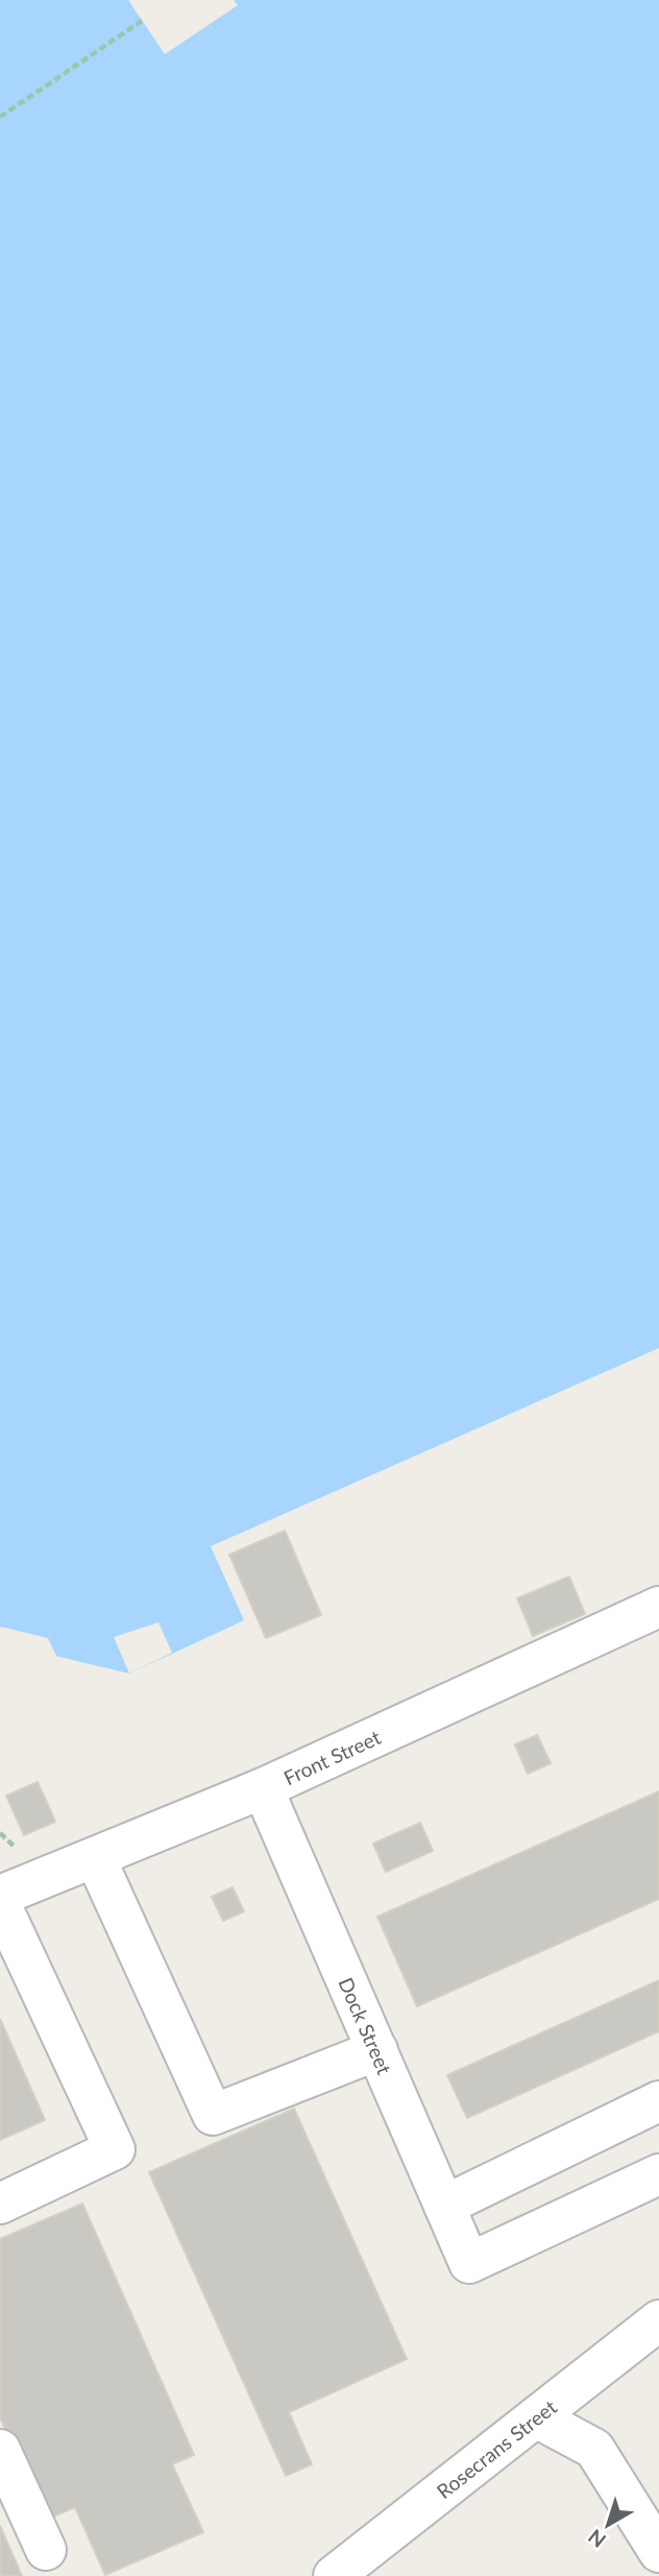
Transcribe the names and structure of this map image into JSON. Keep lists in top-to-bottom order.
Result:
{
  "streets": {
    "street": ["Front Street", "Dock Street", "Rosecrans Street"]
  },
  "crossings": [
    ["Front Street", "Dock Street"]
  ],
  "north": "bottom left"
}
